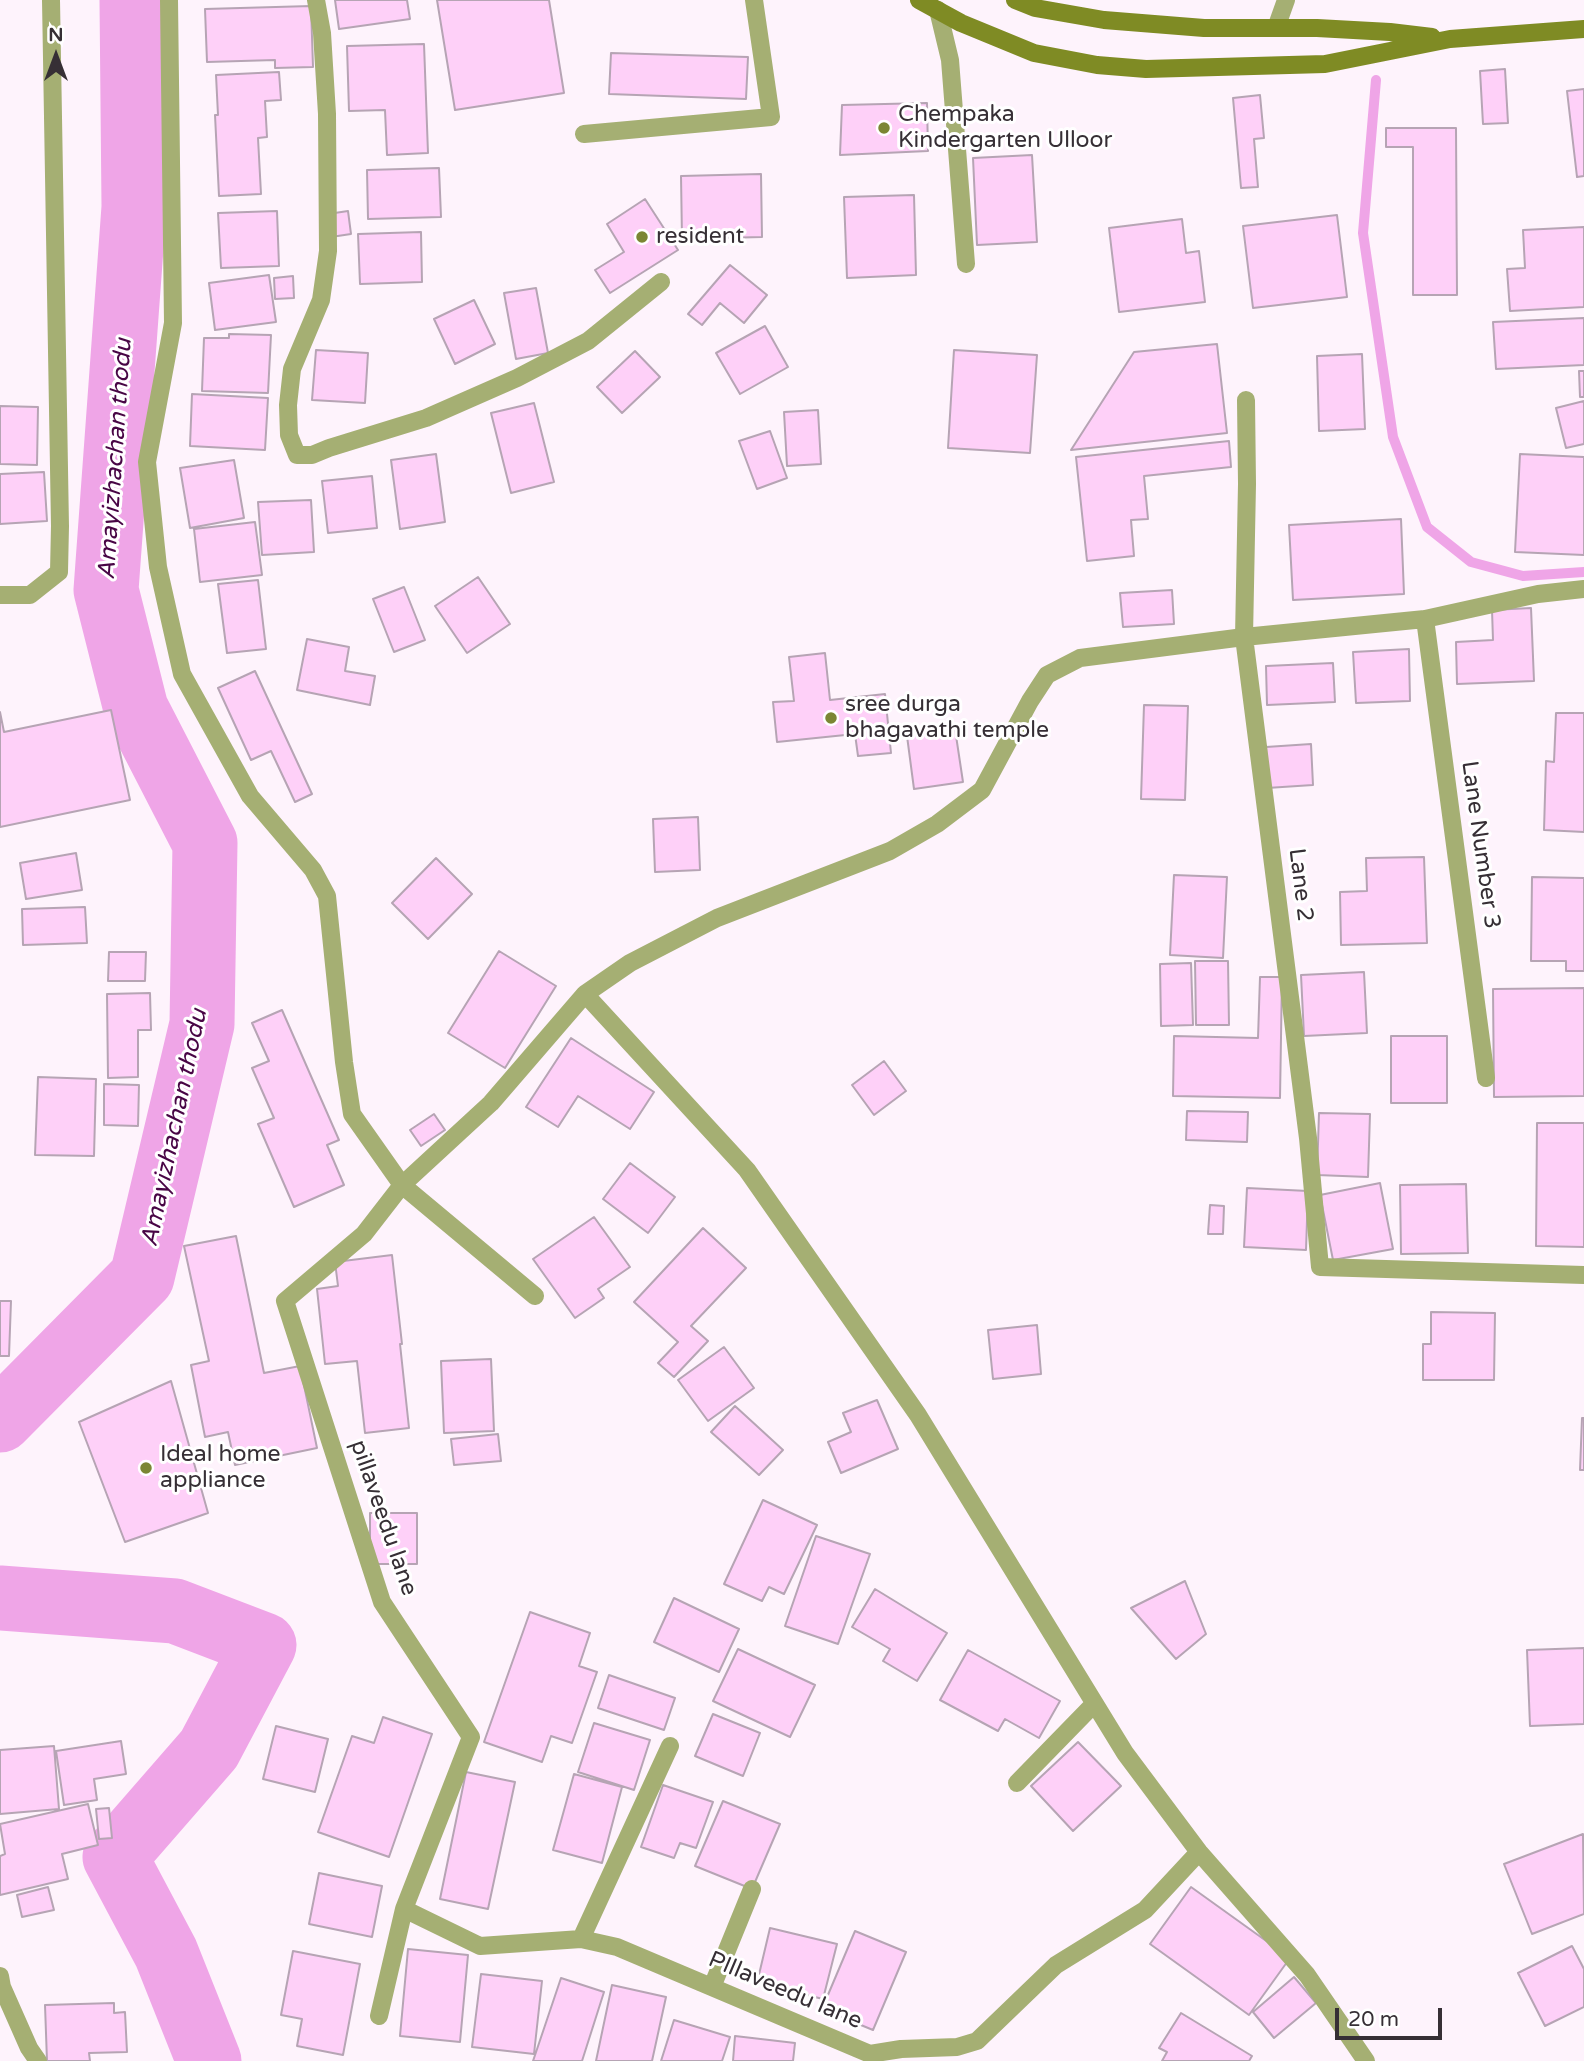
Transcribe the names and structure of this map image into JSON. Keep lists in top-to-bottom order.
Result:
{
  "streets": {
    "street": [
      "Lane Number 3",
      "Lane 2",
      "pillaveedu lane",
      "PIllaveedu lane"
    ]
  },
  "crossings": [
    ["pillaveedu lane", "PIllaveedu lane"]
  ],
  "water": ["Amayizhachan thodu"],
  "places": [
    "Chempaka Kindergarten Ulloor",
    "resident",
    "sree durga bhagavathi temple",
    "Ideal home appliance"
  ],
  "scale_bar": "20 m",
  "north": "top"
}
